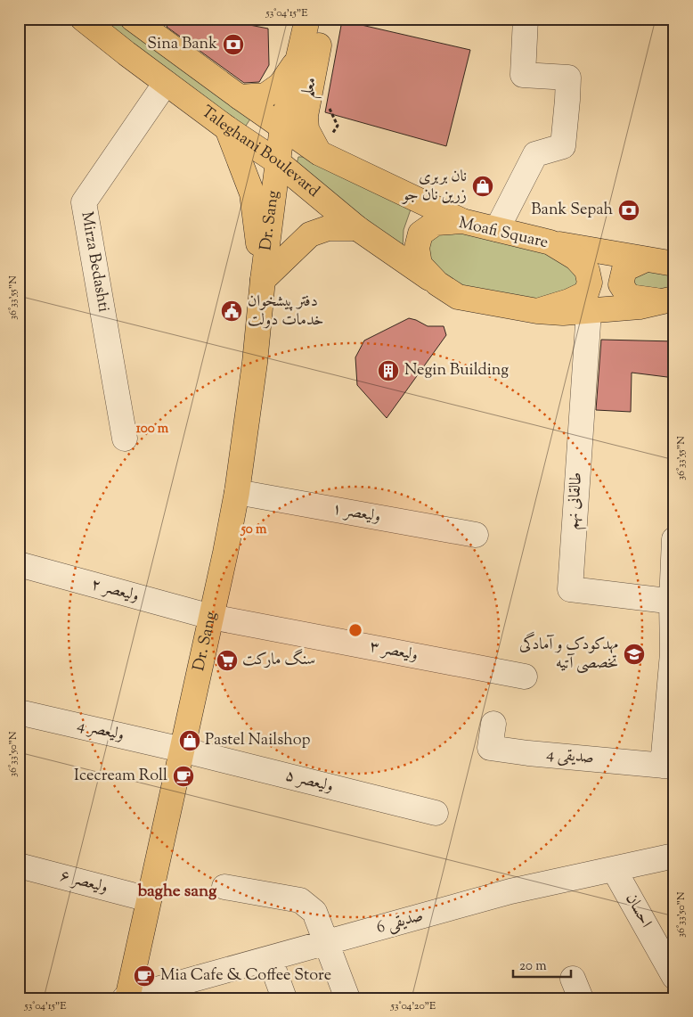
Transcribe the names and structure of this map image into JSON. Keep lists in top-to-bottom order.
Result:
{
  "streets": {
    "main road": [
      "معلم",
      "Taleghani Boulevard",
      "Dr. Sang",
      "Moafi Square"
    ],
    "street": [
      "Mirza Bedashti",
      "طالقانی نهم",
      "ولیعصر ١",
      "ولیعصر ٢",
      "ولیعصر ٣",
      "ولیعصر 4",
      "صدیقی 4",
      "ولیعصر ۵",
      "ولیعصر ۶",
      "احسان",
      "صدیقی 6"
    ]
  },
  "crossings": [
    ["معلم", "Taleghani Boulevard"],
    ["Taleghani Boulevard", "Dr. Sang"],
    ["Taleghani Boulevard", "Moafi Square"],
    ["Taleghani Boulevard", "Mirza Bedashti"],
    ["Dr. Sang", "ولیعصر ١"],
    ["Dr. Sang", "ولیعصر ٢"],
    ["Dr. Sang", "ولیعصر ٣"],
    ["Dr. Sang", "ولیعصر 4"],
    ["Dr. Sang", "ولیعصر ۵"],
    ["Dr. Sang", "ولیعصر ۶"],
    ["Dr. Sang", "صدیقی 6"],
    ["ولیعصر ٢", "ولیعصر ٣"],
    ["ولیعصر 4", "ولیعصر ۵"],
    ["احسان", "صدیقی 6"]
  ],
  "districts": ["baghe sang"],
  "places": {
    "bank": ["Sina Bank", "Bank Sepah"],
    "shop": ["نان بربری زرین نان جو", "Pastel Nailshop"],
    "public building": ["دفتر پیشخوان خدمات دولت"],
    "building": ["Negin Building"],
    "school or university": ["مهدکودک و آمادگی تخصصی آتیه"],
    "supermarket": ["سنگ مارکت"],
    "cafe": ["Icecream Roll", "Mia Cafe & Coffee Store"]
  },
  "scale_bar": "20 m",
  "coordinates": [
    "53°04'15\"E",
    "36°33'55\"N",
    "36°33'50\"N",
    "53°04'20\"E"
  ],
  "rings": ["100 m", "50 m"]
}
